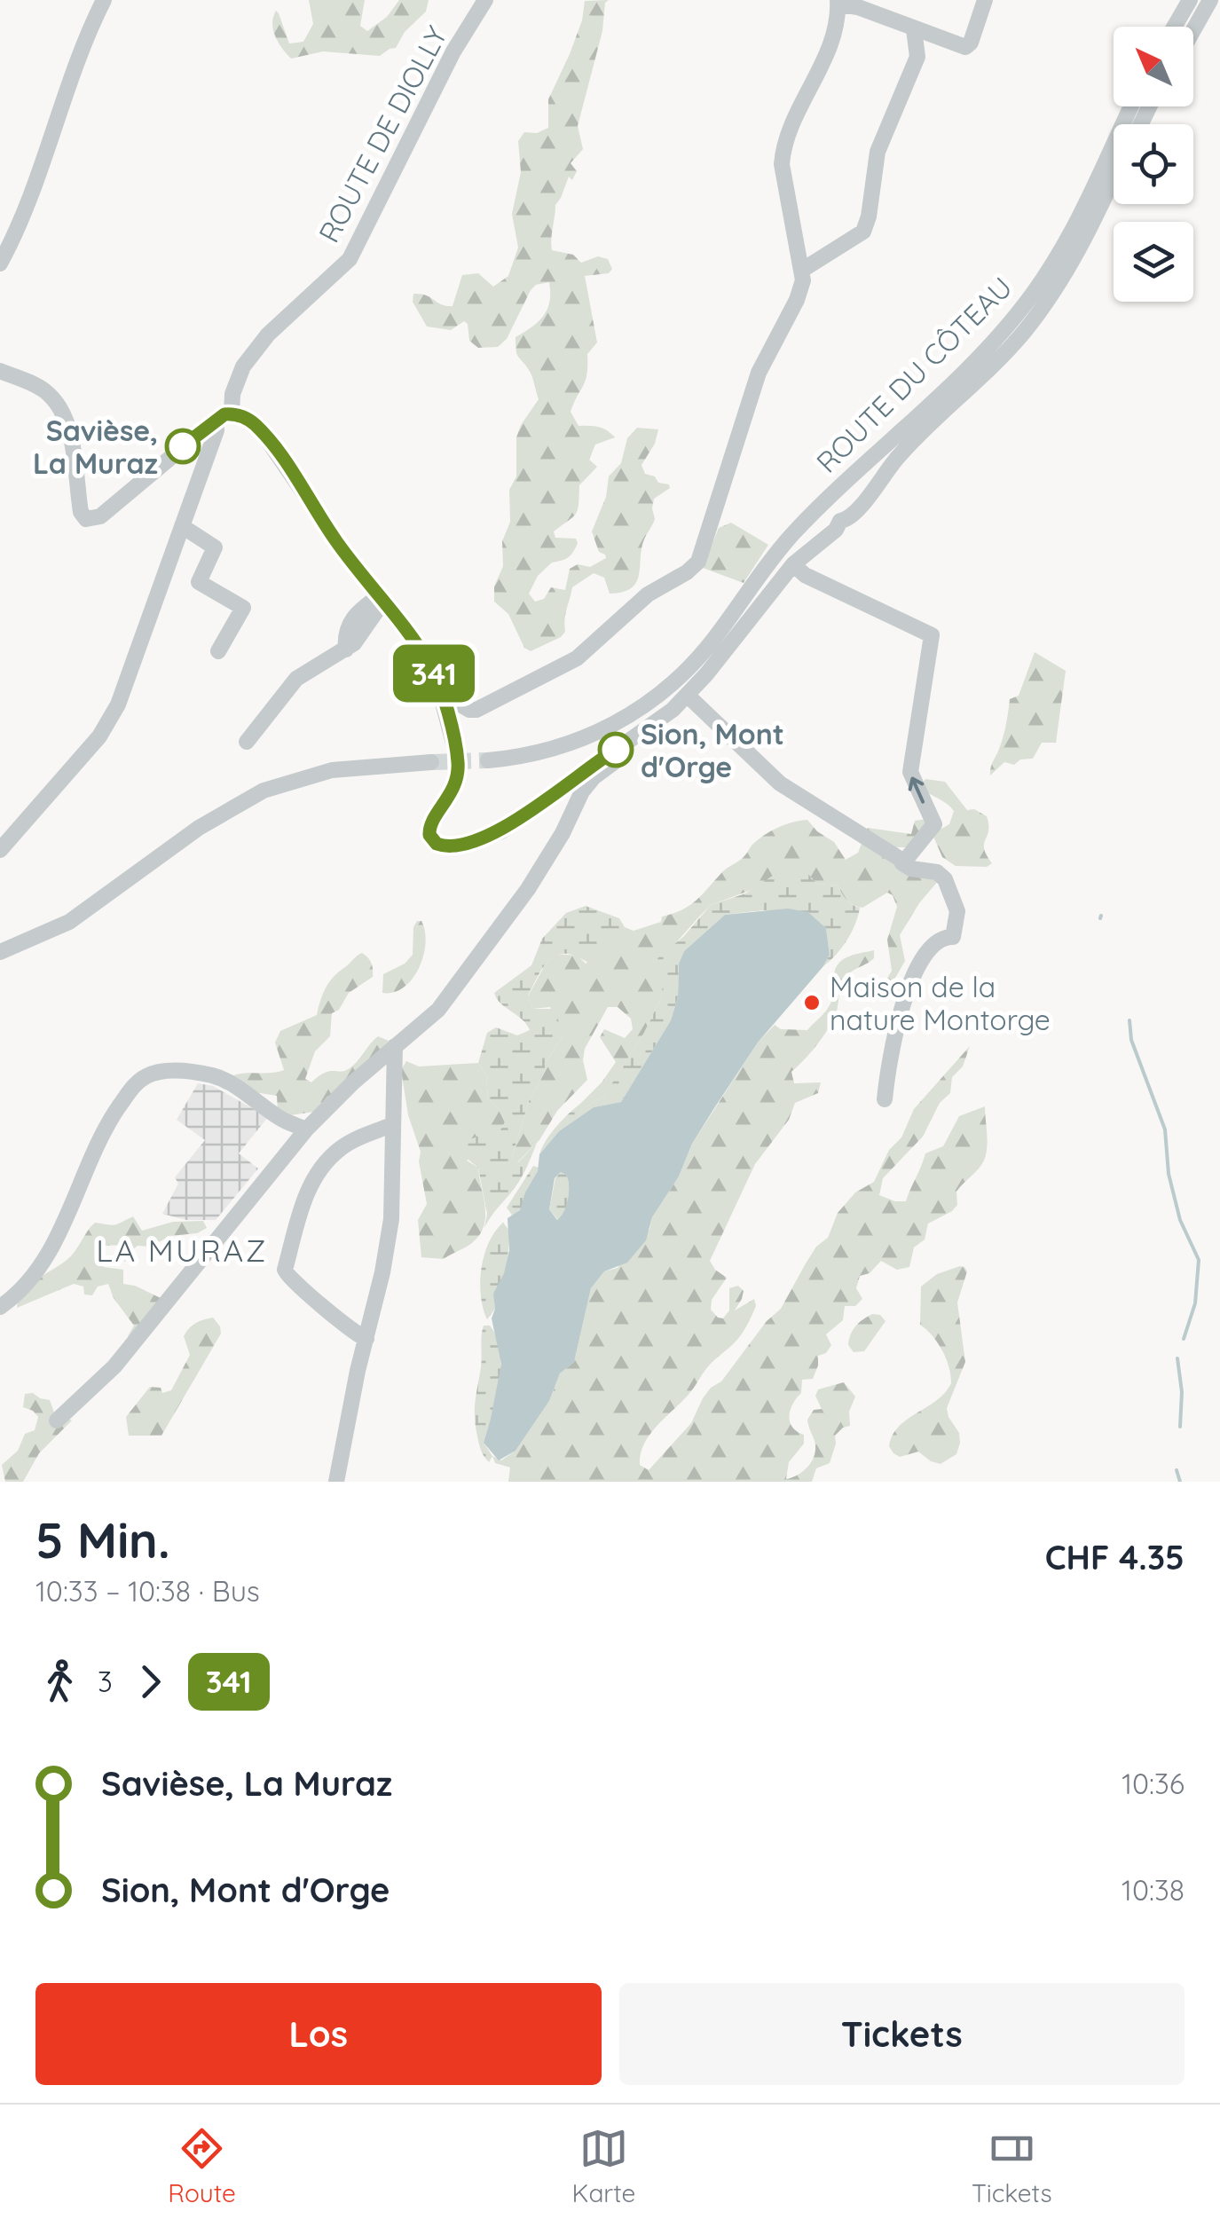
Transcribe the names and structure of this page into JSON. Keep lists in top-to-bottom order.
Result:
{
  "streets": {
    "street": ["ROUTE DE DIOLLY", "ROUTE DU CÔTEAU"]
  },
  "districts": ["LA MURAZ"],
  "places": ["Savièse, La Muraz", "Sion, Mont d'Orge", "Maison de la nature Montorge"],
  "lines": ["bus line 341"],
  "north": "top left",
  "page": {
    "on_map": "341",
    "heading": ["5 Min.", "10:33 – 10:38 · Bus", "CHF 4.35"],
    "legs": ["3", "341"],
    "list": [
      {
        "name": "Savièse, La Muraz",
        "value": "10:36"
      },
      {
        "name": "Sion, Mont d'Orge",
        "value": "10:38"
      }
    ],
    "buttons": ["Los", "Tickets"],
    "tabs": ["Route", "Karte", "Tickets"]
  }
}
